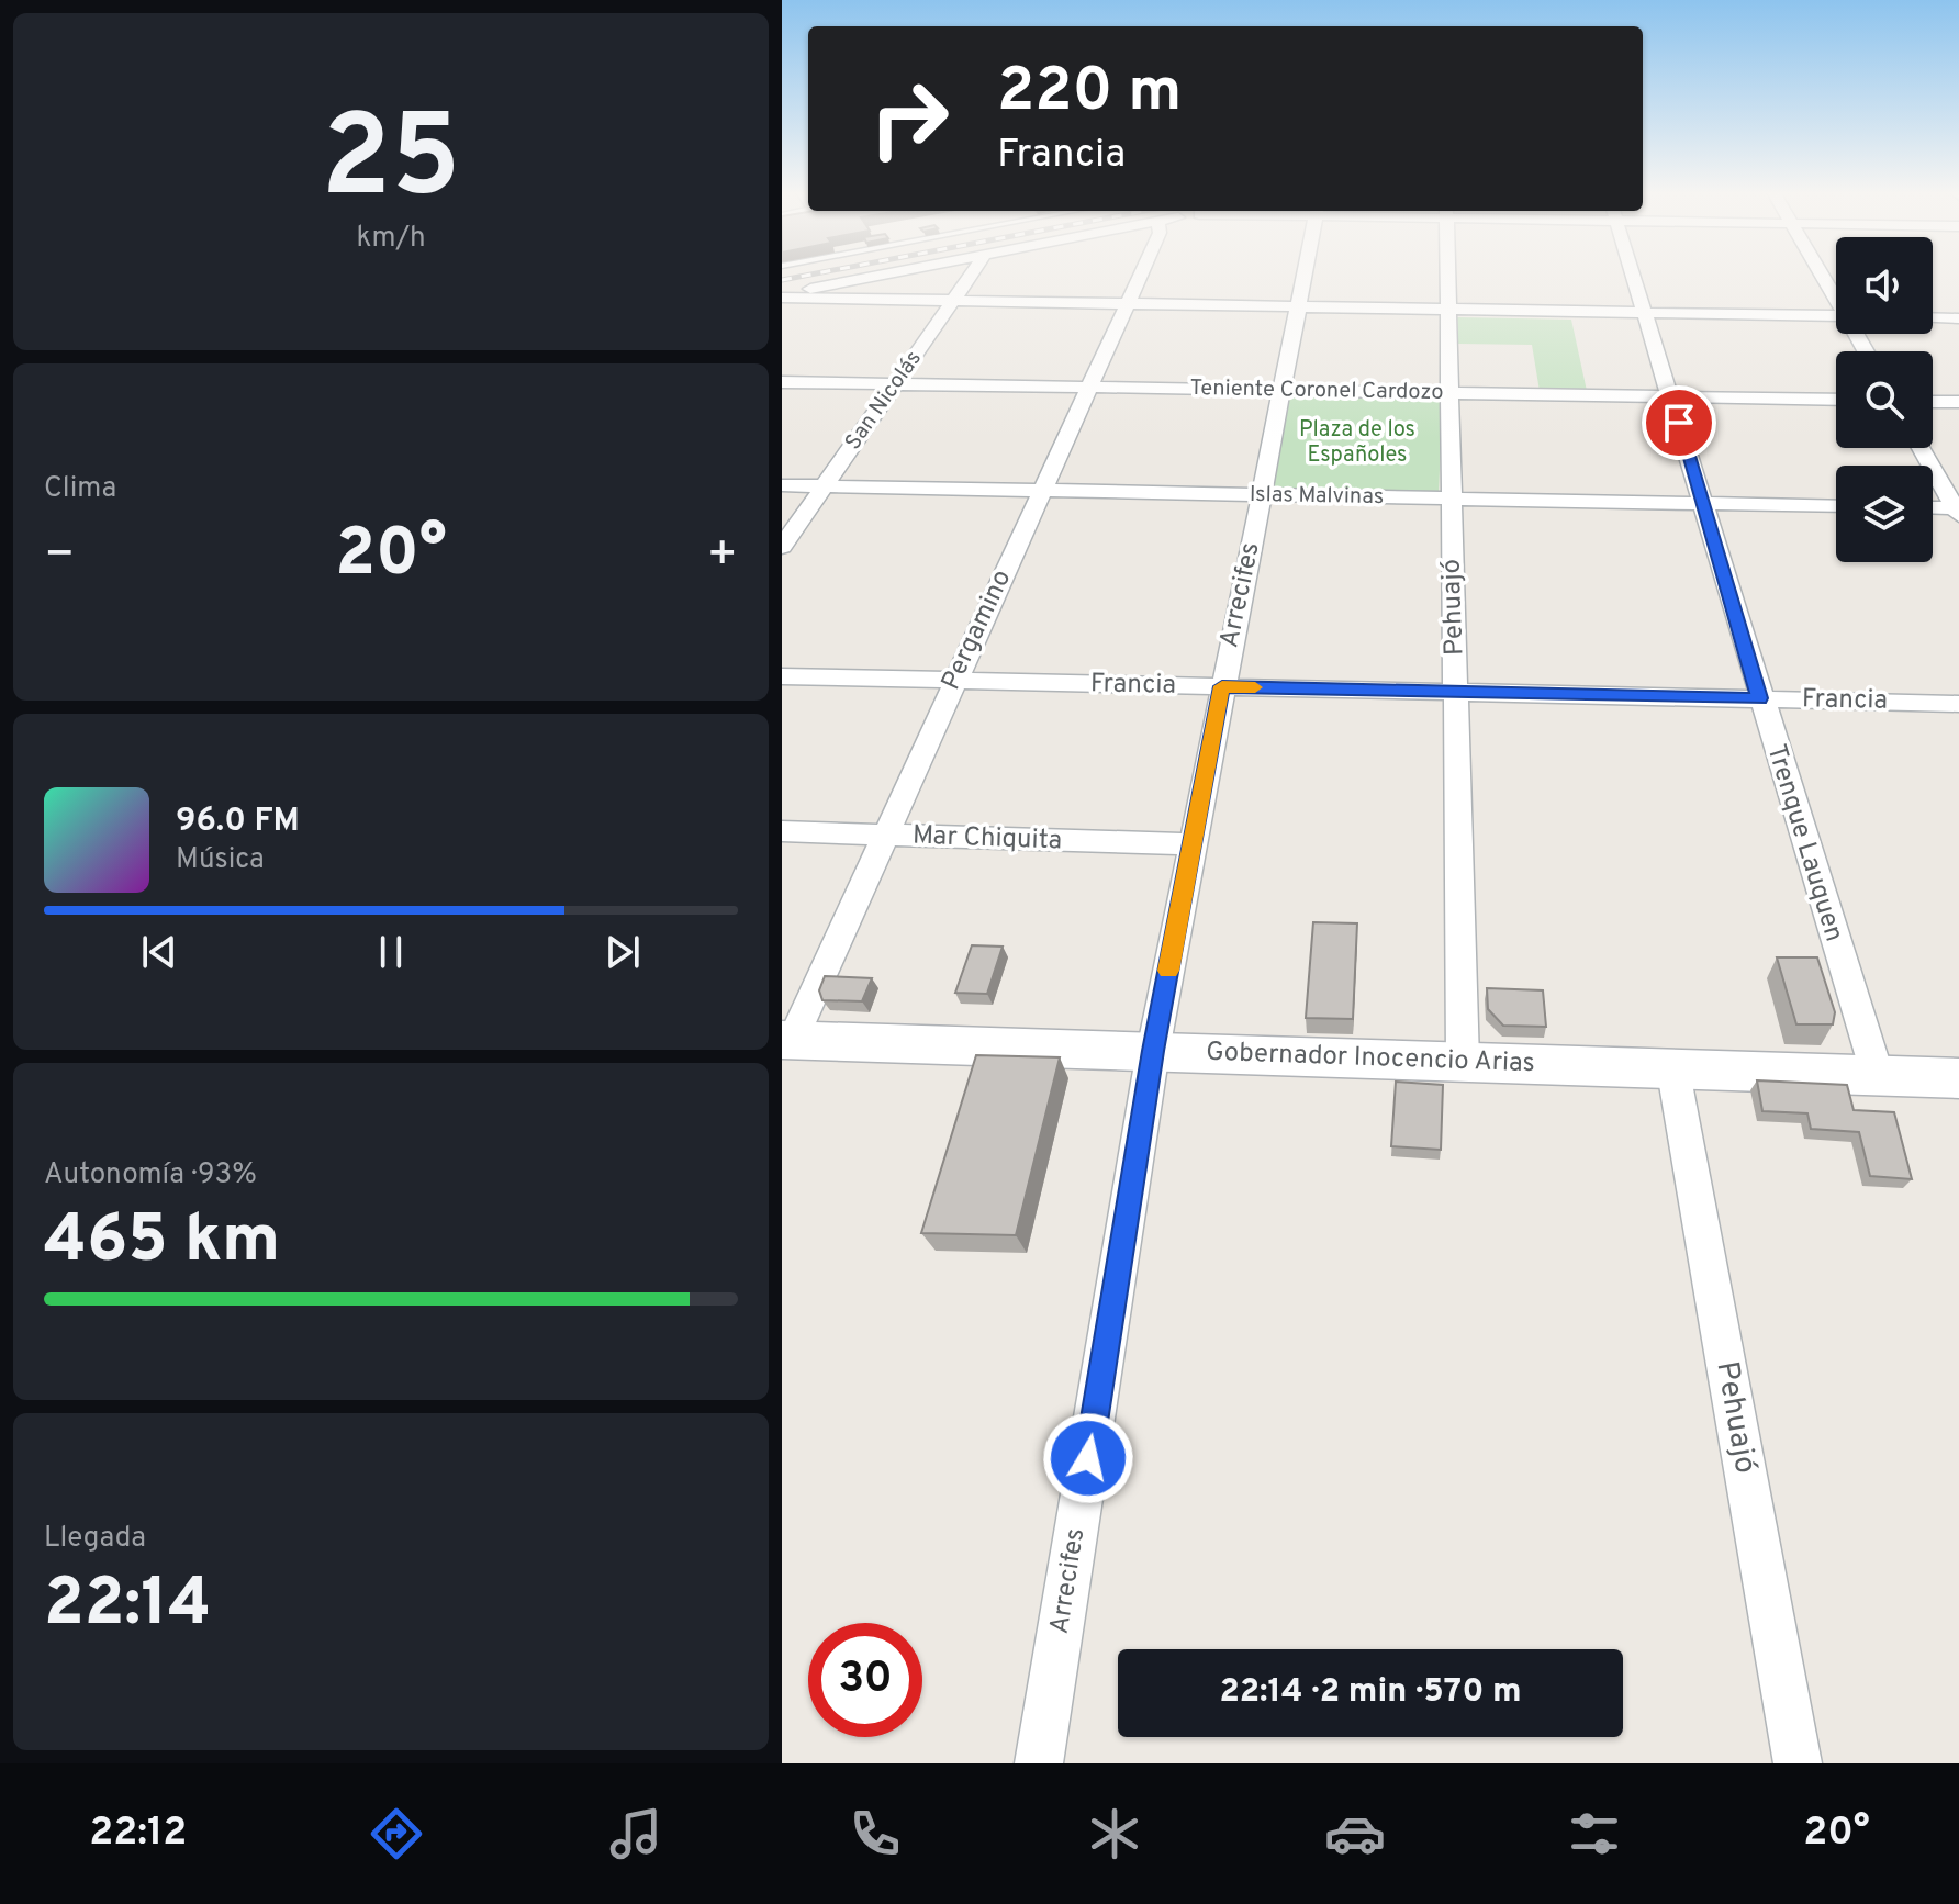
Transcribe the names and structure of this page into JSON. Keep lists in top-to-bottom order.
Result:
{
  "streets": {
    "street": [
      "Teniente Coronel Cardozo",
      "San Nicolás",
      "Islas Malvinas",
      "Arrecifes",
      "Pehuajó",
      "Pergamino",
      "Francia",
      "Mar Chiquita",
      "Trenque Lauquen",
      "Gobernador Inocencio Arias"
    ]
  },
  "crossings": [
    ["Teniente Coronel Cardozo", "San Nicolás"],
    ["Teniente Coronel Cardozo", "Arrecifes"],
    ["Teniente Coronel Cardozo", "Pehuajó"],
    ["Teniente Coronel Cardozo", "Pergamino"],
    ["Teniente Coronel Cardozo", "Trenque Lauquen"],
    ["San Nicolás", "Islas Malvinas"],
    ["Islas Malvinas", "Arrecifes"],
    ["Islas Malvinas", "Pehuajó"],
    ["Islas Malvinas", "Pergamino"],
    ["Islas Malvinas", "Trenque Lauquen"],
    ["Arrecifes", "Francia"],
    ["Arrecifes", "Mar Chiquita"],
    ["Arrecifes", "Gobernador Inocencio Arias"],
    ["Pehuajó", "Francia"],
    ["Pehuajó", "Gobernador Inocencio Arias"],
    ["Pergamino", "Francia"],
    ["Pergamino", "Mar Chiquita"],
    ["Pergamino", "Gobernador Inocencio Arias"],
    ["Francia", "Trenque Lauquen"],
    ["Trenque Lauquen", "Gobernador Inocencio Arias"]
  ],
  "parks": ["Plaza de los Españoles"],
  "page": {
    "tile": [
      ["25", "km/h"],
      "Clima",
      ["Autonomía · 93%", "465 km"],
      ["Llegada", "22:14"]
    ],
    "turn": ["220 m", "Francia"],
    "heat": ["−", "20°", "+"],
    "song": ["96.0 FM", "Música"],
    "limit": "30",
    "trip": "22:14 · 2 min · 570 m",
    "tabs": ["22:12", "20°"]
  }
}
